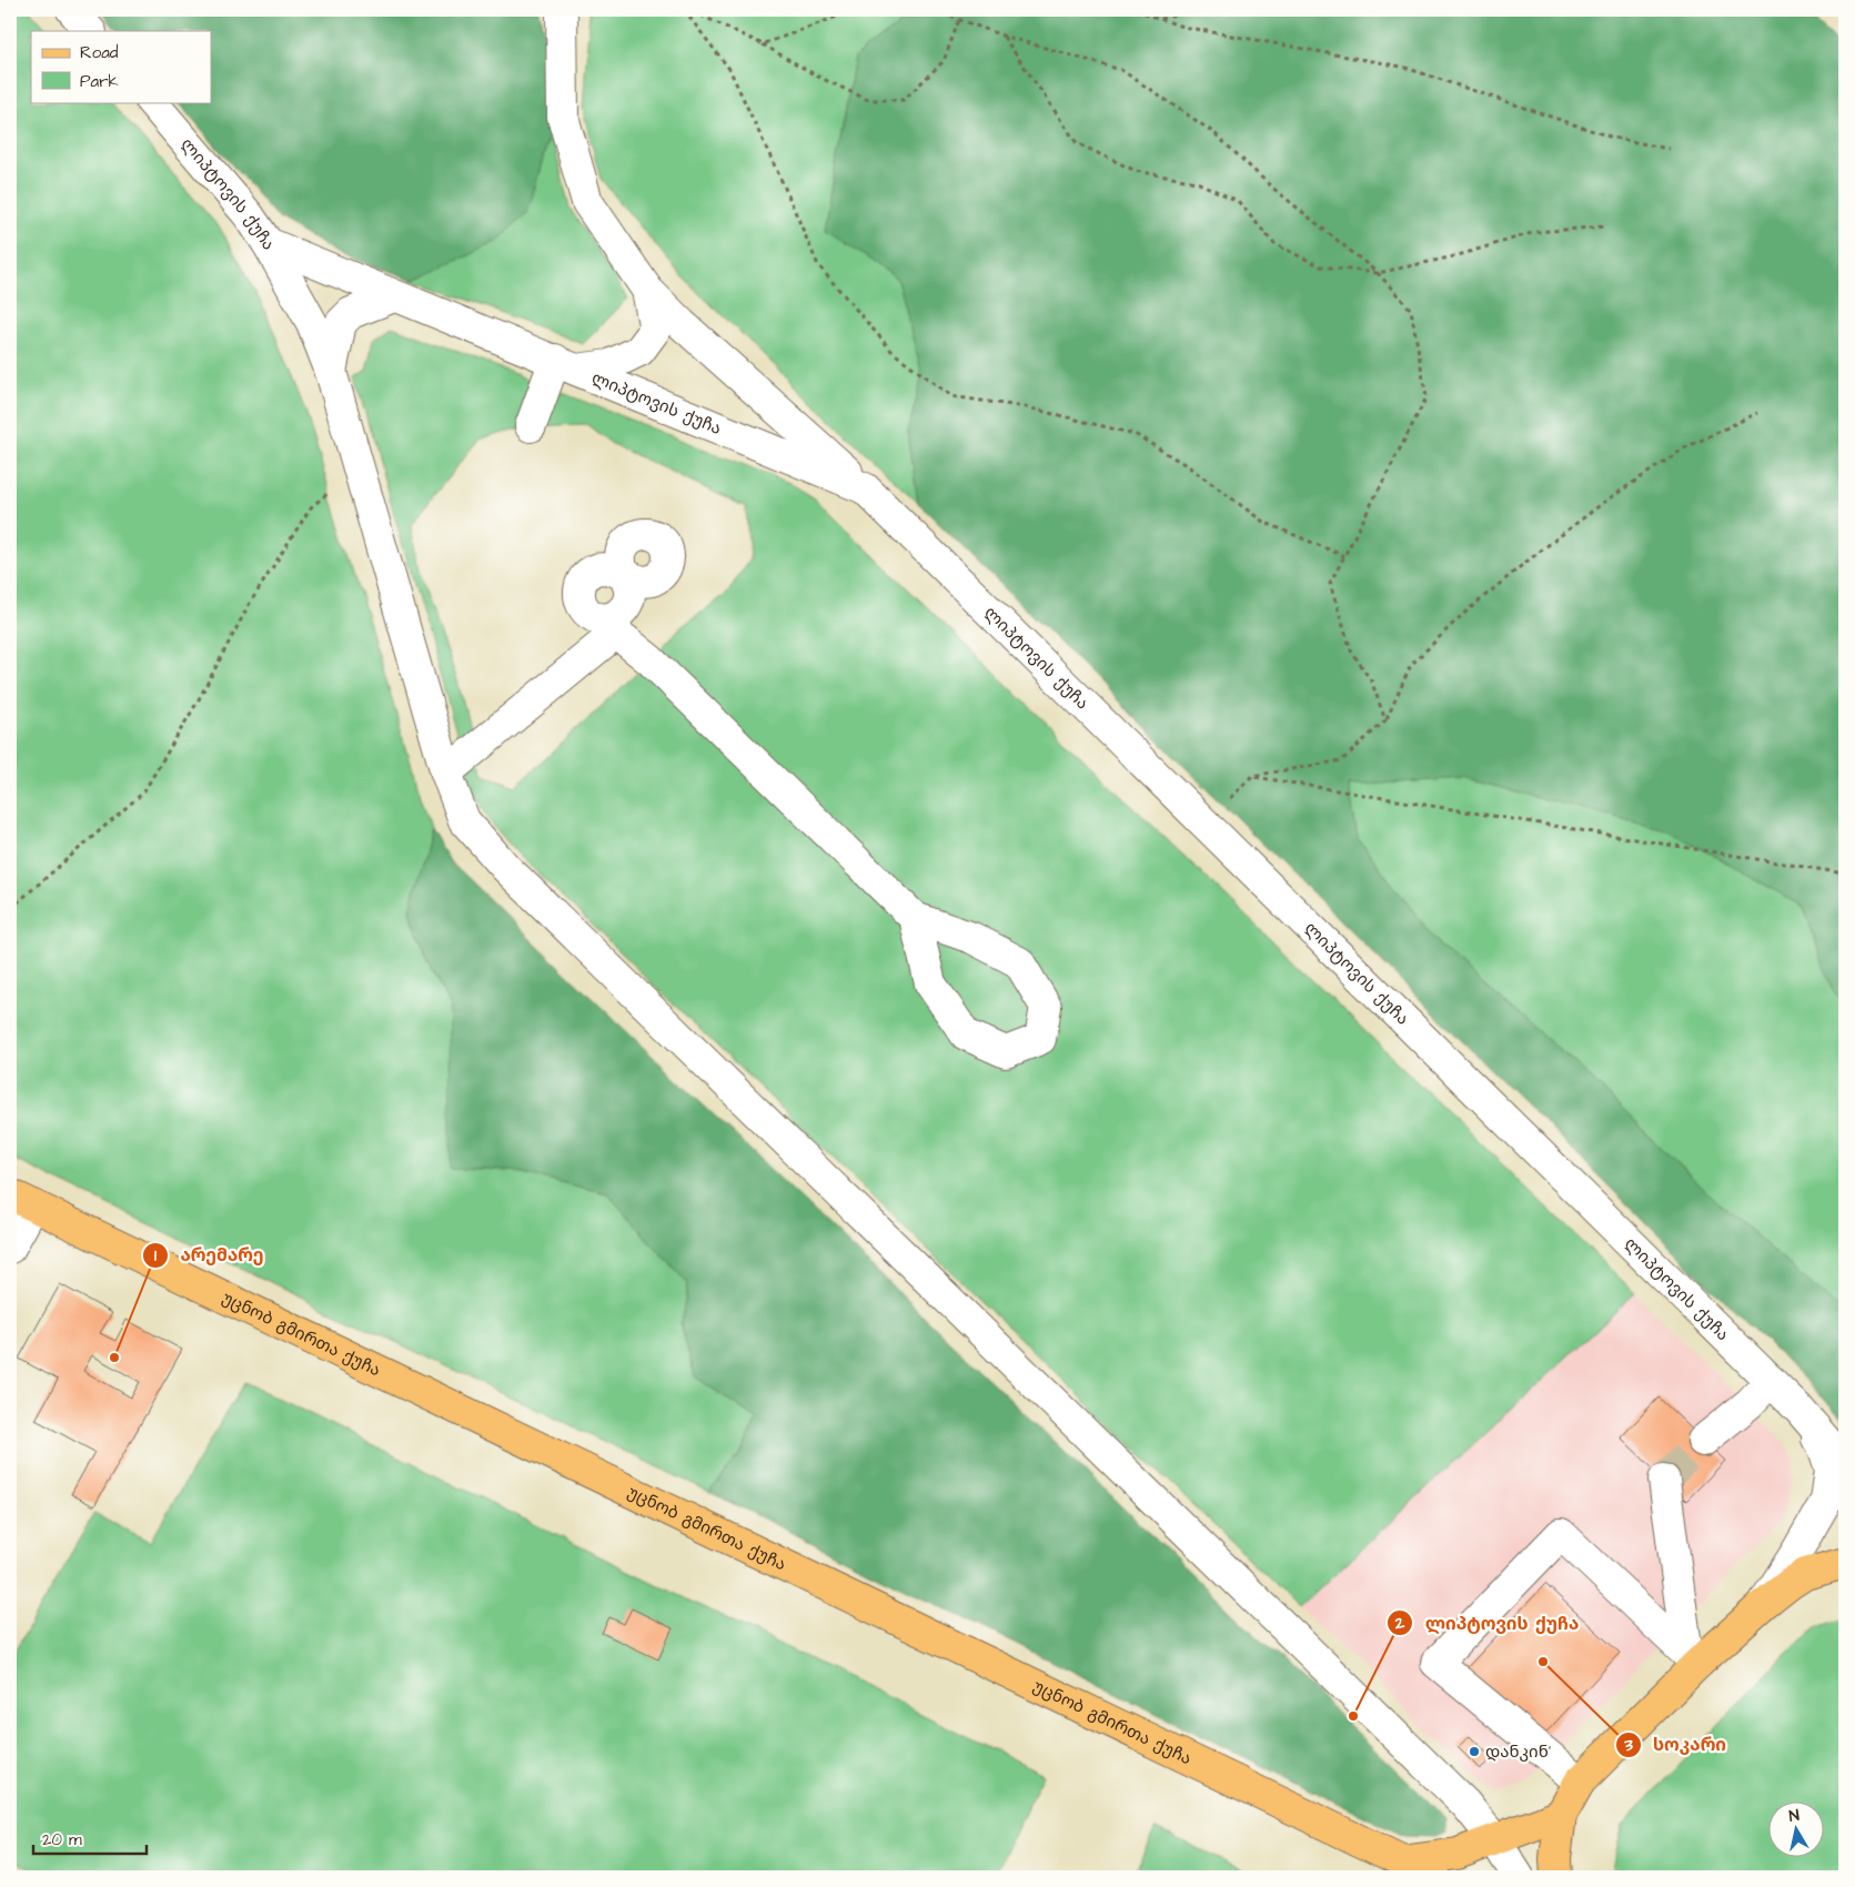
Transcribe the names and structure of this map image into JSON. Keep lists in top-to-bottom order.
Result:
{
  "streets": {
    "main road": ["უცნობ გმირთა ქუჩა"],
    "street": ["ლიპტოვის ქუჩა"]
  },
  "places": [
    "არემარე",
    "სოკარი",
    "ლიპტოვის ქუჩა",
    "დანკინ'"
  ],
  "legend": ["Road", "Park"],
  "scale_bar": "20 m",
  "north": "top"
}
